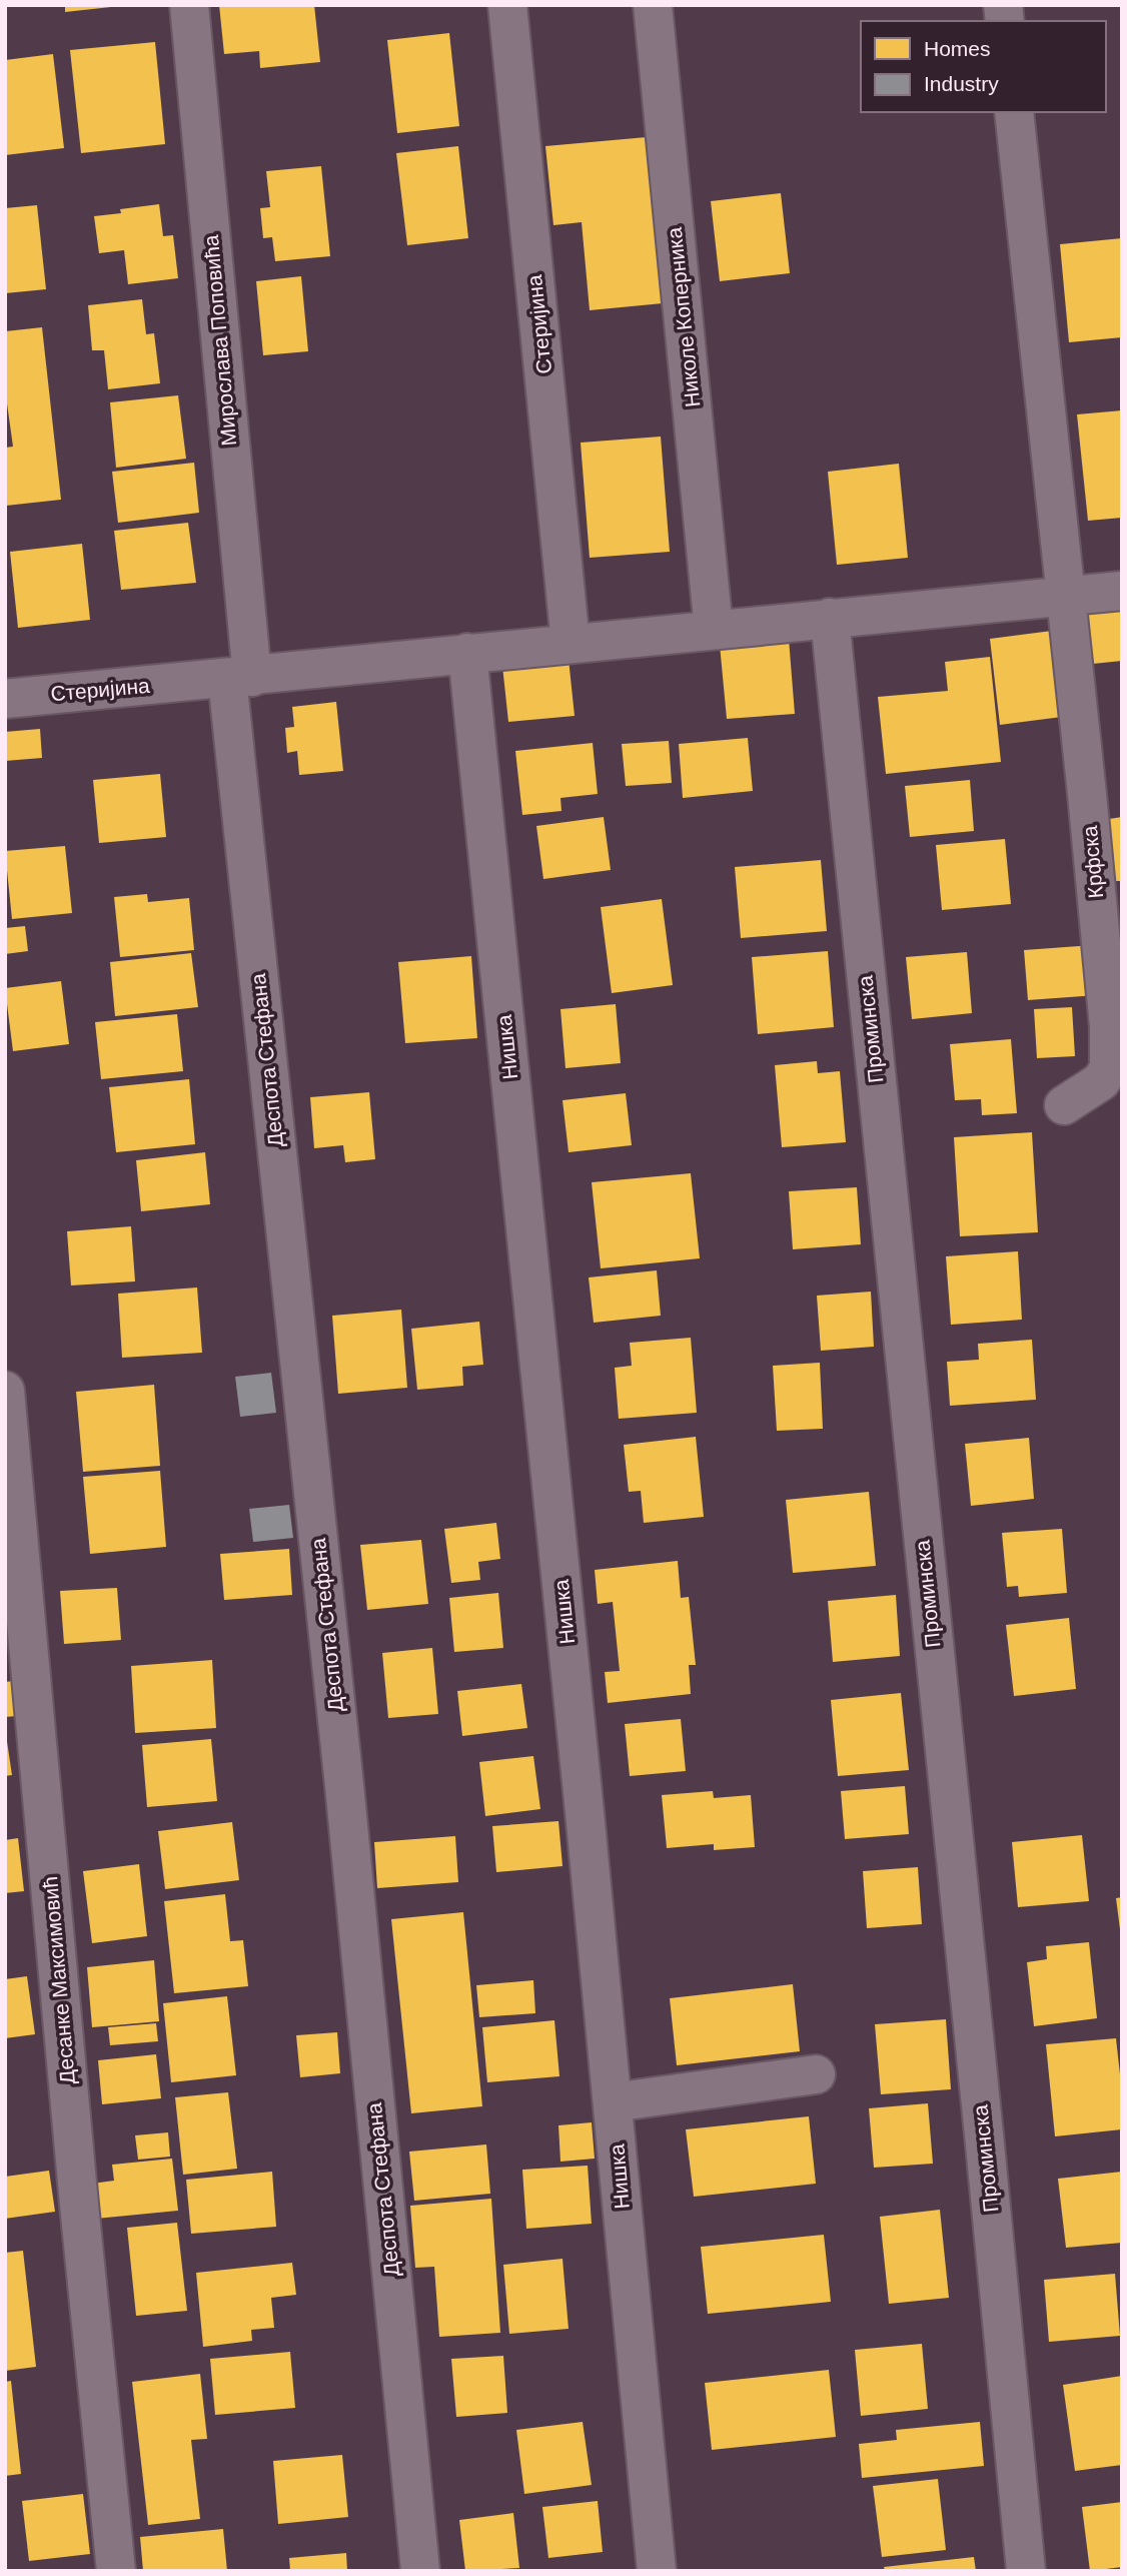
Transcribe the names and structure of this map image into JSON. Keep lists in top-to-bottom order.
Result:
{
  "streets": {
    "street": [
      "Николе Коперника",
      "Стеријина",
      "Мирослава Поповића",
      "Крфска",
      "Проминска",
      "Нишка",
      "Деспота Стефана",
      "Десанке Максимовић"
    ]
  },
  "crossings": [
    ["Николе Коперника", "Стеријина"],
    ["Стеријина", "Мирослава Поповића"],
    ["Стеријина", "Крфска"],
    ["Стеријина", "Проминска"],
    ["Стеријина", "Нишка"],
    ["Стеријина", "Деспота Стефана"],
    ["Мирослава Поповића", "Деспота Стефана"]
  ],
  "legend": ["Homes", "Industry"]
}
